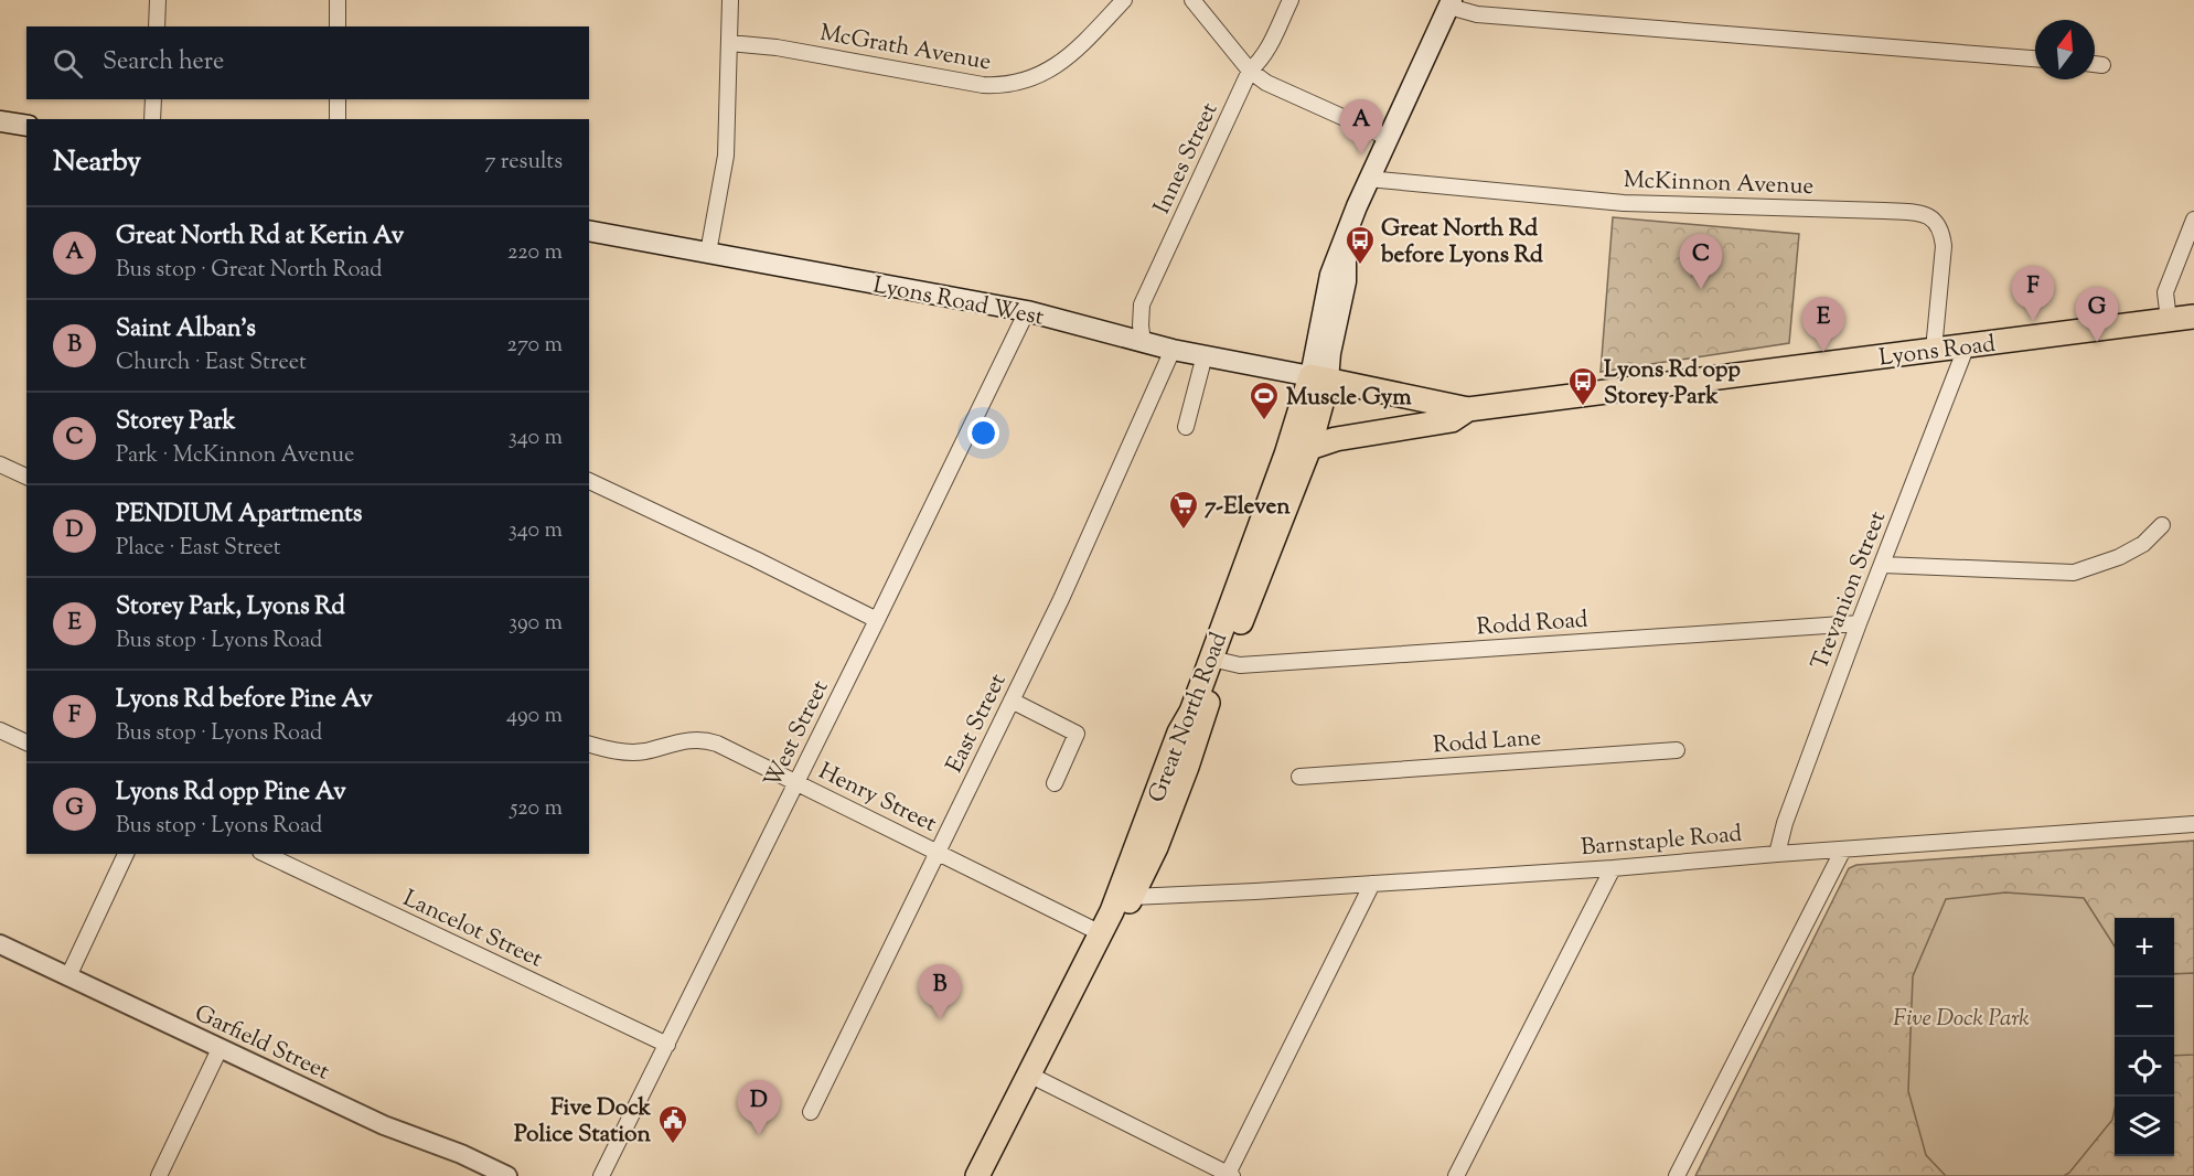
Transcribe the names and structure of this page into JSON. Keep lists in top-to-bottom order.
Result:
{
  "streets": {
    "main road": ["Lyons Road West", "Lyons Road", "Great North Road"],
    "street": [
      "McGrath Avenue",
      "Innes Street",
      "McKinnon Avenue",
      "Trevanion Street",
      "Rodd Road",
      "East Street",
      "West Street",
      "Rodd Lane",
      "Henry Street",
      "Barnstaple Road",
      "Lancelot Street",
      "Garfield Street"
    ]
  },
  "crossings": [
    ["Innes Street", "Lyons Road West"],
    ["McKinnon Avenue", "Lyons Road"],
    ["McKinnon Avenue", "Great North Road"],
    ["Lyons Road West", "Lyons Road"],
    ["Lyons Road West", "Great North Road"],
    ["Lyons Road West", "East Street"],
    ["Lyons Road West", "West Street"],
    ["Lyons Road", "Trevanion Street"],
    ["Lyons Road", "Great North Road"],
    ["Trevanion Street", "Rodd Road"],
    ["Trevanion Street", "Barnstaple Road"],
    ["Rodd Road", "Great North Road"],
    ["Great North Road", "Henry Street"],
    ["Great North Road", "Barnstaple Road"],
    ["East Street", "Henry Street"],
    ["West Street", "Henry Street"],
    ["West Street", "Lancelot Street"]
  ],
  "parks": ["Five Dock Park"],
  "places": {
    "bus stop": ["Great North Rd before Lyons Rd", "Lyons Rd opp Storey Park"],
    "sports": ["Muscle Gym"],
    "supermarket": ["7-Eleven"],
    "public building": ["Five Dock Police Station"]
  },
  "north": "top",
  "page": {
    "search": "Search here",
    "pins": [
      "A",
      "C",
      "F",
      "G",
      "E",
      "B",
      "D"
    ],
    "heading": ["Nearby", "7 results"],
    "list": [
      {
        "mark": "A",
        "name": "Great North Rd at Kerin Av",
        "note": "Bus stop · Great North Road",
        "value": "220 m"
      },
      {
        "mark": "B",
        "name": "Saint Alban's",
        "note": "Church · East Street",
        "value": "270 m"
      },
      {
        "mark": "C",
        "name": "Storey Park",
        "note": "Park · McKinnon Avenue",
        "value": "340 m"
      },
      {
        "mark": "D",
        "name": "PENDIUM Apartments",
        "note": "Place · East Street",
        "value": "340 m"
      },
      {
        "mark": "E",
        "name": "Storey Park, Lyons Rd",
        "note": "Bus stop · Lyons Road",
        "value": "390 m"
      },
      {
        "mark": "F",
        "name": "Lyons Rd before Pine Av",
        "note": "Bus stop · Lyons Road",
        "value": "490 m"
      },
      {
        "mark": "G",
        "name": "Lyons Rd opp Pine Av",
        "note": "Bus stop · Lyons Road",
        "value": "520 m"
      }
    ],
    "map_buttons": ["+", "−"]
  }
}
